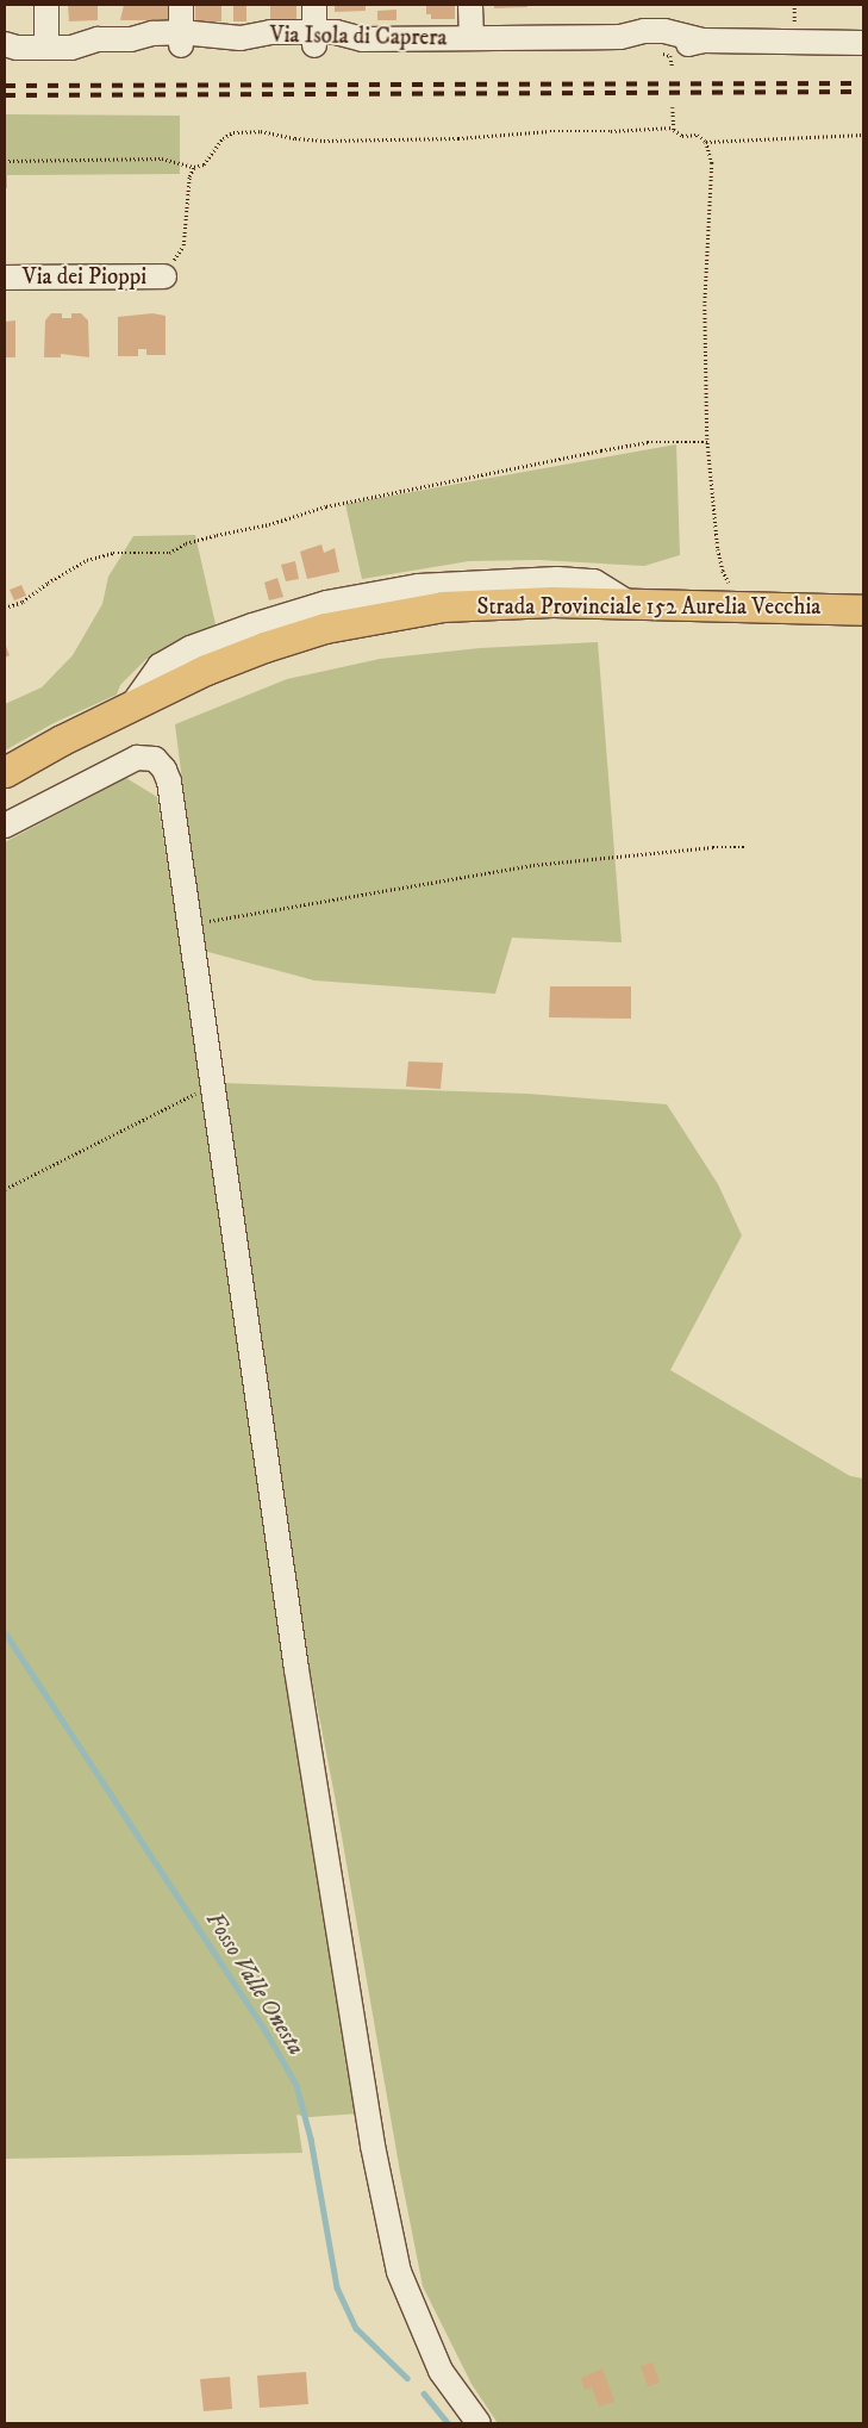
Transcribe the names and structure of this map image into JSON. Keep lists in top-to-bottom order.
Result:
{
  "streets": {
    "main road": ["Strada Provinciale 152 Aurelia Vecchia"],
    "street": ["Via Isola di Caprera", "Via dei Pioppi"]
  },
  "water": ["Fosso Valle Onesta"]
}
